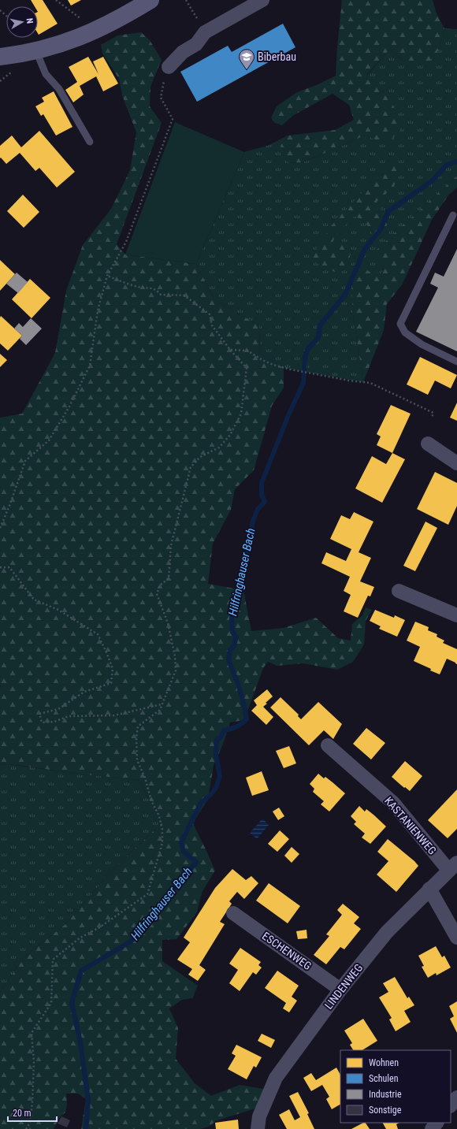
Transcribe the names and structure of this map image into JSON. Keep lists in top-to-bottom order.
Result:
{
  "streets": {
    "street": ["KASTANIENWEG", "ESCHENWEG", "LINDENWEG"]
  },
  "crossings": [
    ["KASTANIENWEG", "LINDENWEG"],
    ["ESCHENWEG", "LINDENWEG"]
  ],
  "water": ["Hilfringhauser Bach"],
  "places": {
    "school or university": ["Biberbau"]
  },
  "legend": [
    "Wohnen",
    "Schulen",
    "Industrie",
    "Sonstige"
  ],
  "scale_bar": "20 m",
  "north": "right"
}
